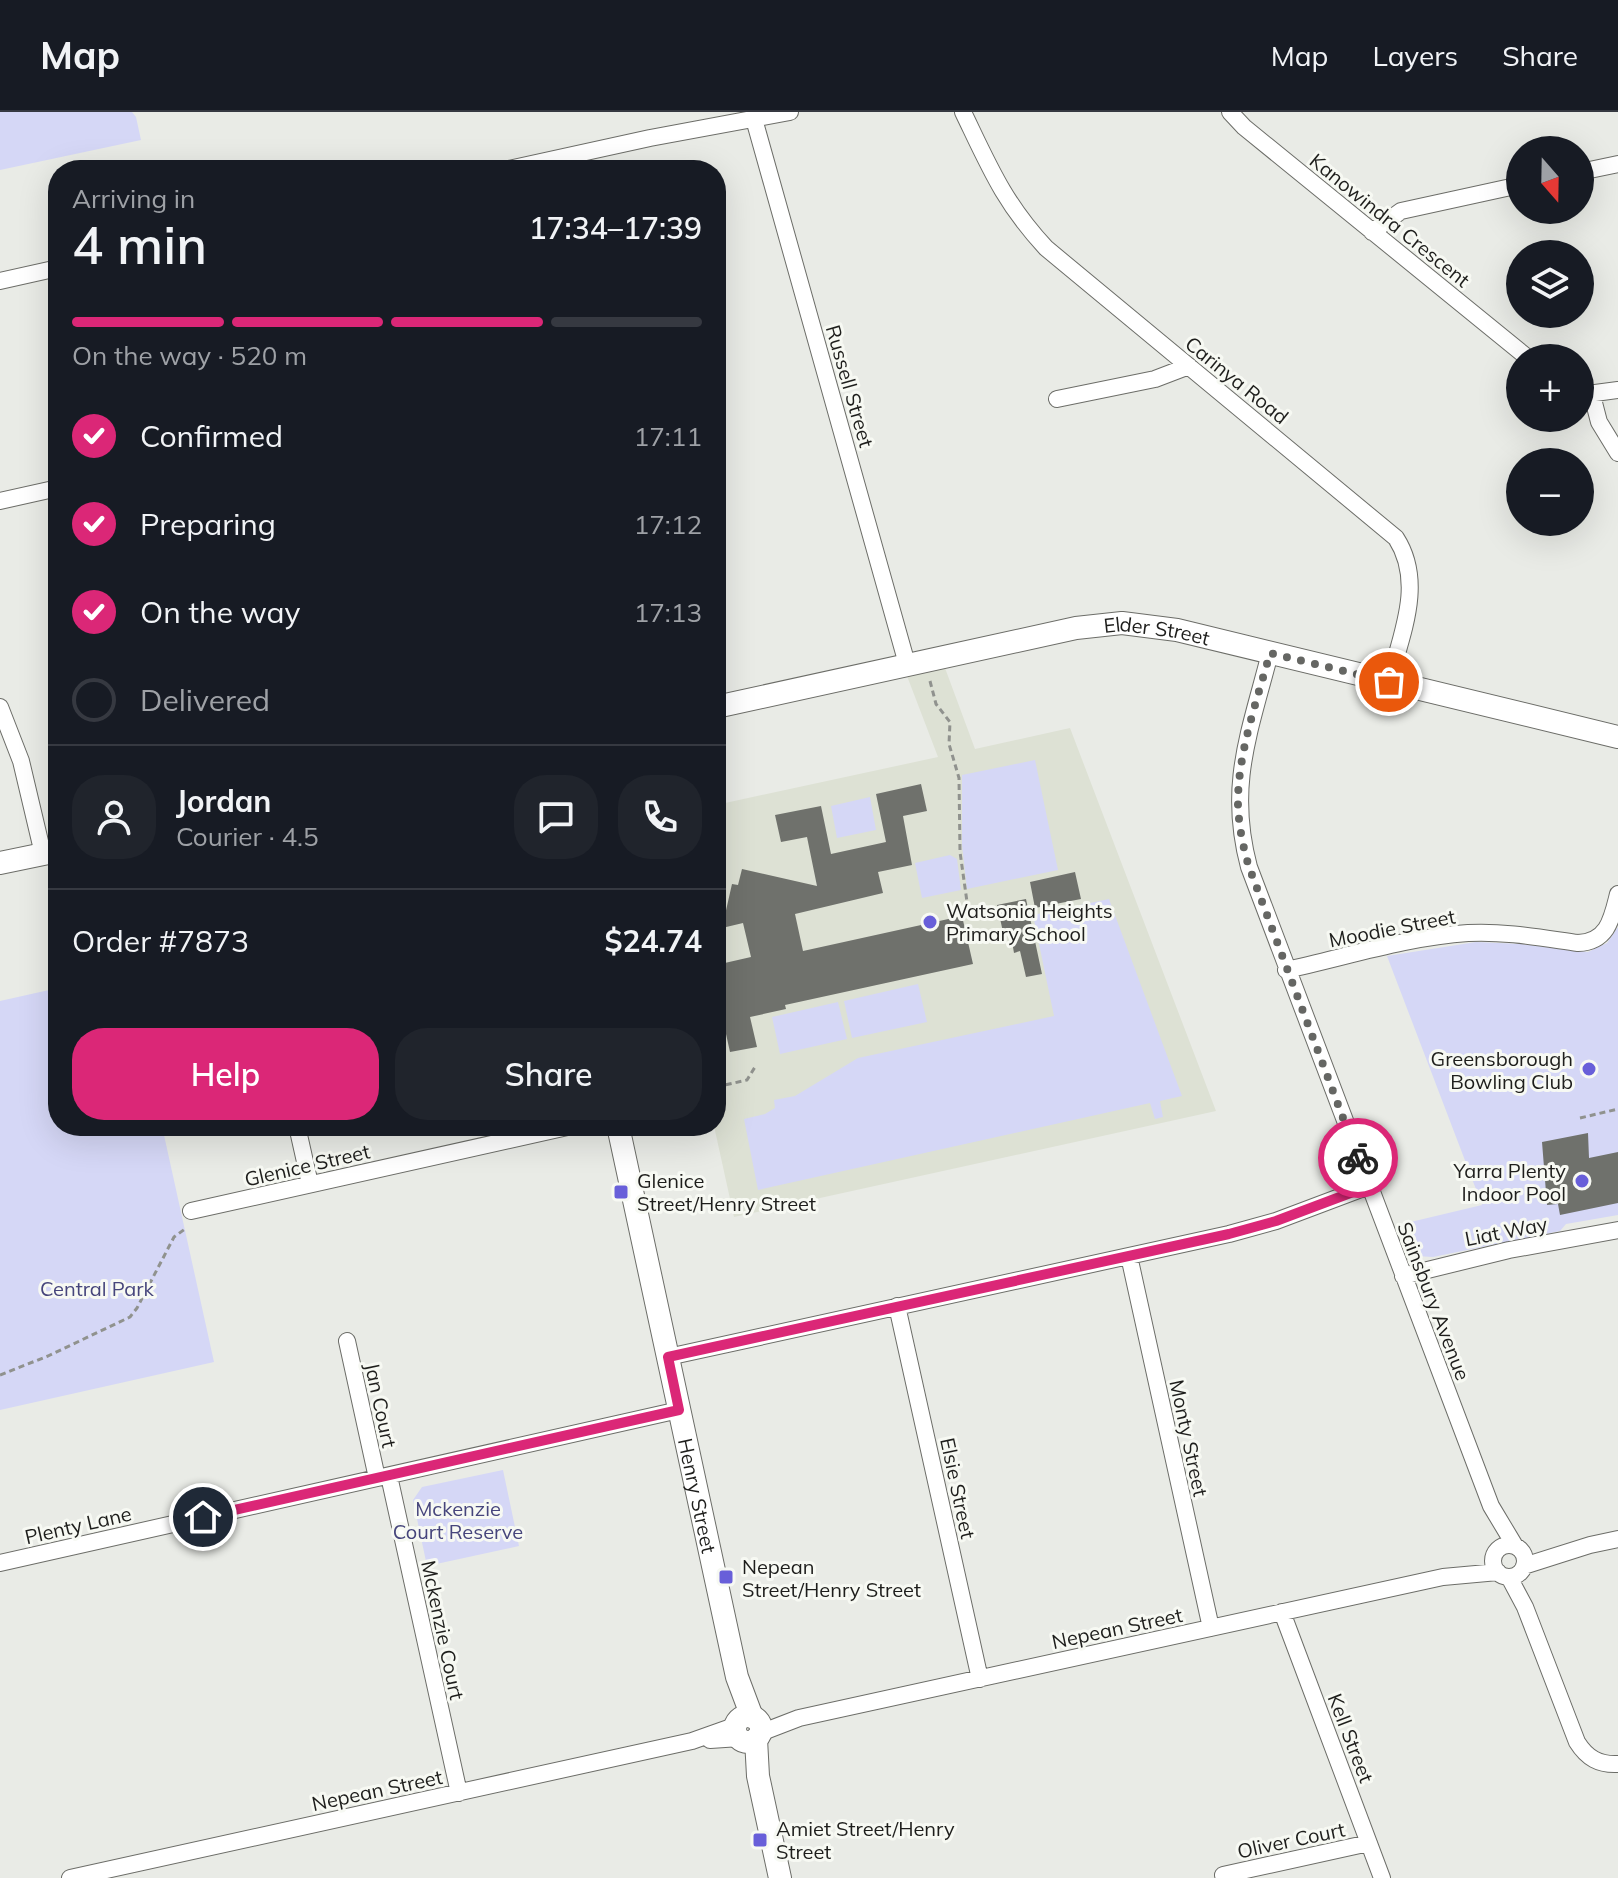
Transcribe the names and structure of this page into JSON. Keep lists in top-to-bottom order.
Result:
{
  "streets": {
    "street": [
      "Kanowindra Crescent",
      "Carinya Road",
      "Russell Street",
      "Elder Street",
      "Moodie Street",
      "Glenice Street",
      "Liat Way",
      "Sainsbury Avenue",
      "Jan Court",
      "Monty Street",
      "Elsie Street",
      "Henry Street",
      "Plenty Lane",
      "Nepean Street",
      "Mckenzie Court",
      "Kell Street",
      "Oliver Court"
    ]
  },
  "crossings": [
    ["Carinya Road", "Elder Street"],
    ["Russell Street", "Elder Street"],
    ["Elder Street", "Sainsbury Avenue"],
    ["Moodie Street", "Sainsbury Avenue"],
    ["Liat Way", "Sainsbury Avenue"],
    ["Sainsbury Avenue", "Nepean Street"],
    ["Jan Court", "Plenty Lane"],
    ["Jan Court", "Mckenzie Court"],
    ["Monty Street", "Nepean Street"],
    ["Elsie Street", "Nepean Street"],
    ["Henry Street", "Plenty Lane"],
    ["Henry Street", "Nepean Street"],
    ["Plenty Lane", "Mckenzie Court"],
    ["Nepean Street", "Mckenzie Court"],
    ["Nepean Street", "Kell Street"],
    ["Kell Street", "Oliver Court"]
  ],
  "parks": ["Central Park", "Mckenzie Court Reserve"],
  "places": {
    "other": ["Watsonia Heights Primary School", "Greensborough Bowling Club", "Yarra Plenty Indoor Pool"],
    "transit": ["Glenice Street/Henry Street", "Nepean Street/Henry Street", "Amiet Street/Henry Street"]
  },
  "north": "bottom",
  "page": {
    "header": "Map",
    "nav": ["Map", "Layers", "Share"],
    "map_buttons": ["+", "−"],
    "heading": ["4 min", "Arriving in", "17:34–17:39"],
    "panel": [
      "Jordan",
      "Courier · 4.5",
      "Order #7873",
      "$24.74"
    ],
    "bar": "On the way · 520 m",
    "list": [
      ["Confirmed", "17:11"],
      ["Preparing", "17:12"],
      ["On the way", "17:13"],
      "Delivered"
    ],
    "buttons": ["Help", "Share"]
  }
}
